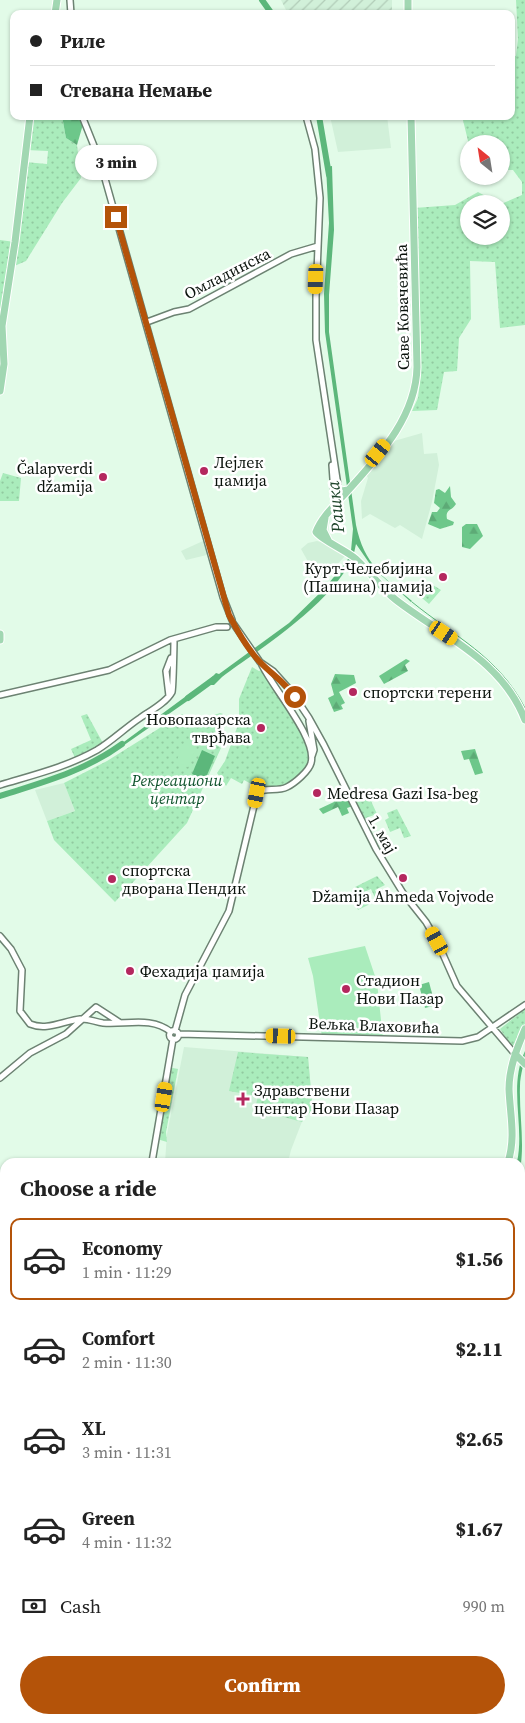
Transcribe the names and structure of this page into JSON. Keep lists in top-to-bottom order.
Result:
{
  "streets": {
    "main road": ["Саве Ковачевића"],
    "street": ["Омладинска", "1. мај", "Вељка Влаховића"]
  },
  "crossings": [
    ["Омладинска", "1. мај"],
    ["1. мај", "Вељка Влаховића"]
  ],
  "water": ["Рашка"],
  "parks": ["Рекреациони центар"],
  "places": {
    "other": [
      "Лејлек џамија",
      "Čalapverdi džamija",
      "Курт-Челебијина (Пашина) џамија",
      "спортски терени",
      "Новопазарска тврђава",
      "Medresa Gazi Isa-beg",
      "Džamija Ahmeda Vojvode",
      "спортска дворана Пендик",
      "Фехадија џамија",
      "Стадион Нови Пазар"
    ],
    "health": ["Здравствени центар Нови Пазар"]
  },
  "north": "top left",
  "page": {
    "banner": ["Риле", "Стевана Немање"],
    "bubble": "3 min",
    "heading": "Choose a ride",
    "list": [
      {
        "name": "Economy",
        "note": "1 min · 11:29",
        "value": "$1.56"
      },
      {
        "name": "Comfort",
        "note": "2 min · 11:30",
        "value": "$2.11"
      },
      {
        "name": "XL",
        "note": "3 min · 11:31",
        "value": "$2.65"
      },
      {
        "name": "Green",
        "note": "4 min · 11:32",
        "value": "$1.67"
      }
    ],
    "pay": ["Cash", "990 m"],
    "buttons": "Confirm"
  }
}
